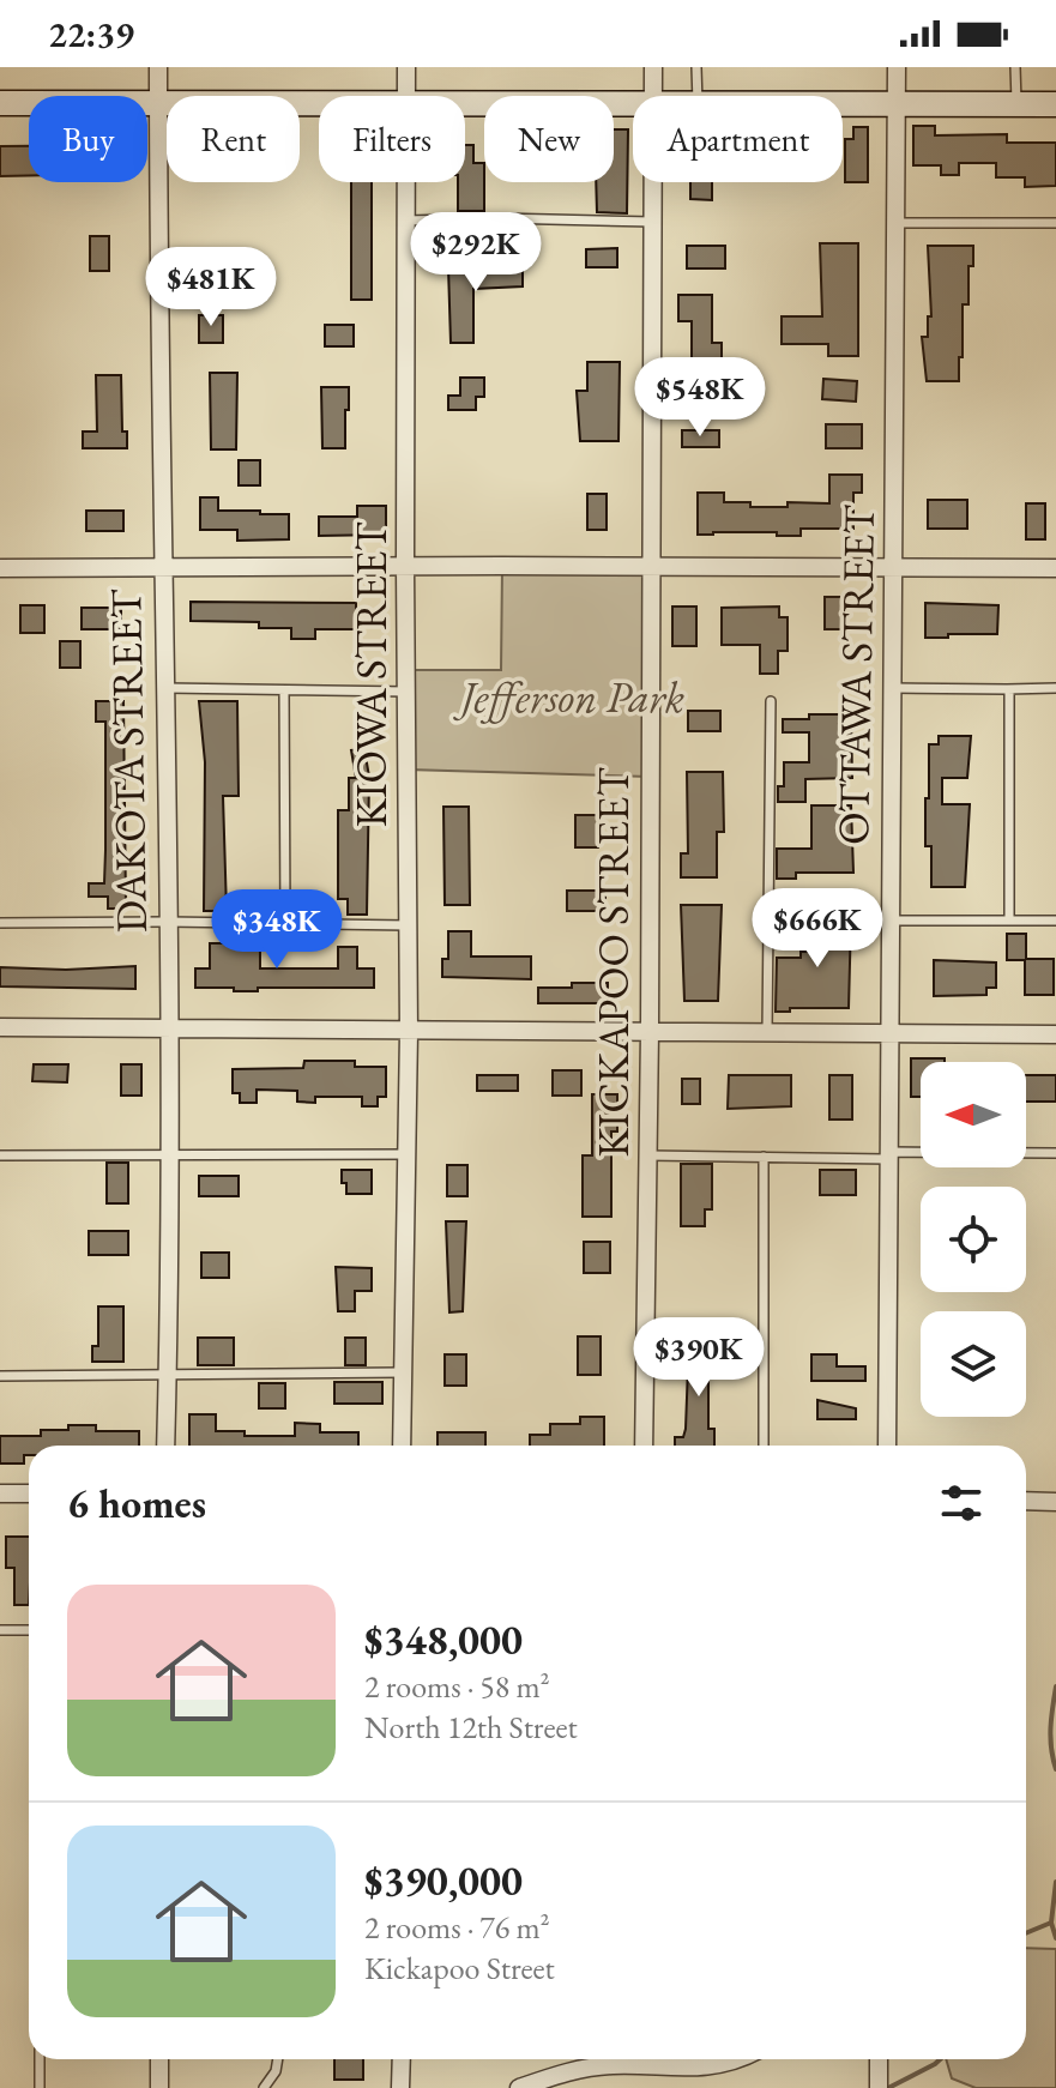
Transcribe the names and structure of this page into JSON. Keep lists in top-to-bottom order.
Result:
{
  "streets": {
    "street": [
      "KIOWA STREET",
      "OTTAWA STREET",
      "DAKOTA STREET",
      "KICKAPOO STREET"
    ]
  },
  "parks": ["Jefferson Park"],
  "north": "left",
  "page": {
    "status": "22:39",
    "chip": [
      "Buy",
      "Rent",
      "Filters",
      "New",
      "Apartment"
    ],
    "price": [
      "$292K",
      "$481K",
      "$548K",
      "$666K",
      "$348K",
      "$390K"
    ],
    "heading": "6 homes",
    "list": [
      {
        "name": "$348,000",
        "note": "2 rooms · 58 m² · North 12th Street"
      },
      {
        "name": "$390,000",
        "note": "2 rooms · 76 m² · Kickapoo Street"
      }
    ]
  }
}
